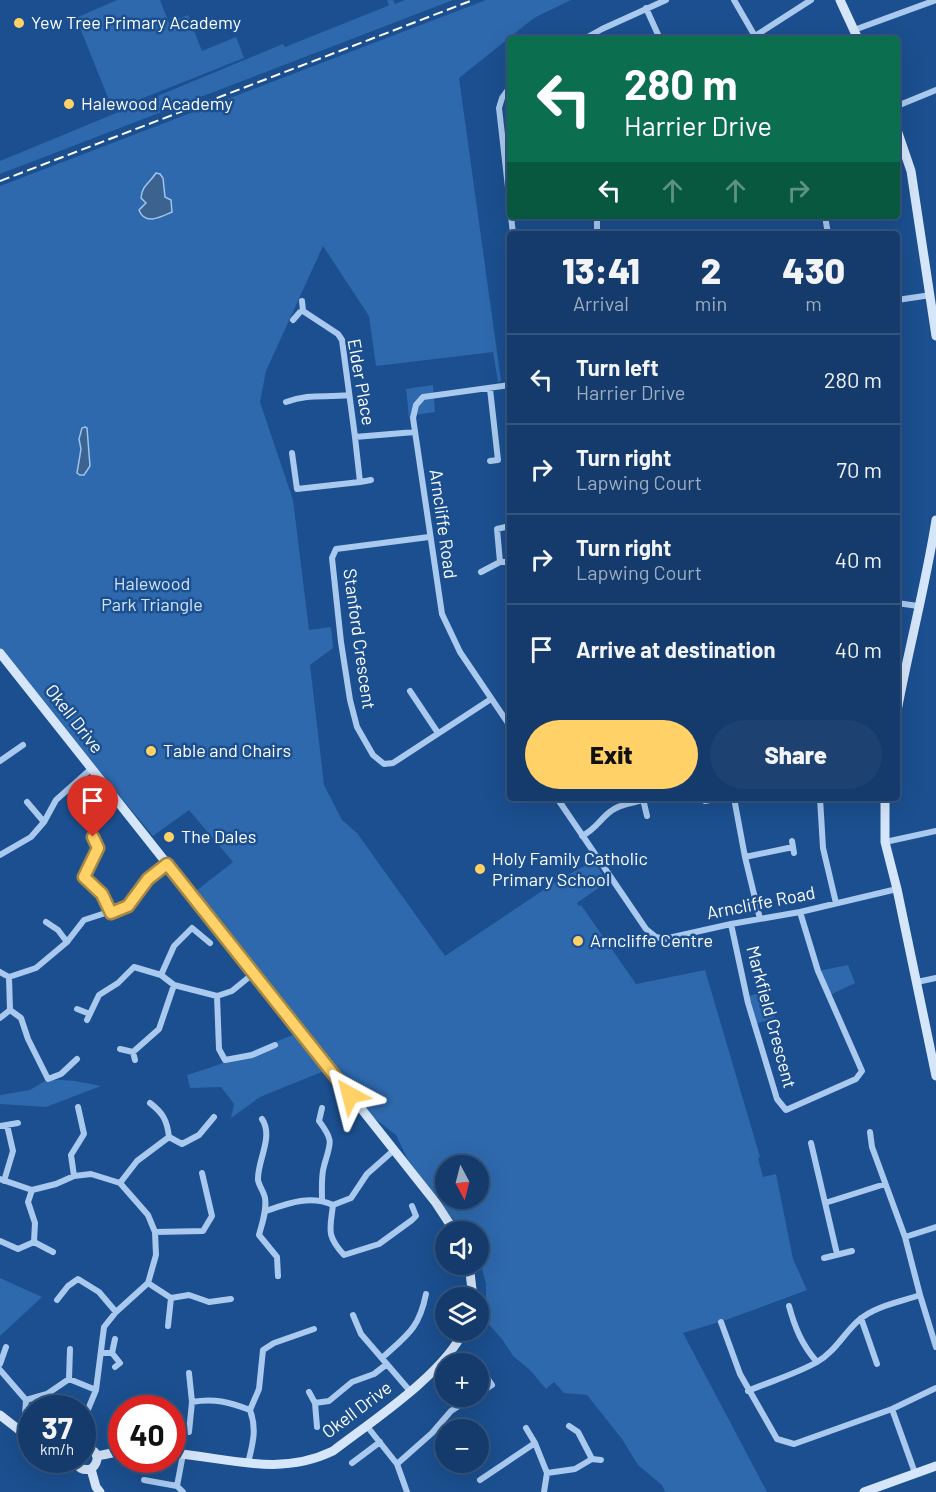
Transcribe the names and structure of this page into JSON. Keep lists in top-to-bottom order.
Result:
{
  "streets": {
    "street": [
      "Elder Place",
      "Arncliffe Road",
      "Stanford Crescent",
      "Okell Drive",
      "Markfield Crescent"
    ]
  },
  "crossings": [
    ["Arncliffe Road", "Stanford Crescent"],
    ["Arncliffe Road", "Markfield Crescent"]
  ],
  "parks": ["Halewood Park Triangle"],
  "places": [
    "Yew Tree Primary Academy",
    "Halewood Academy",
    "Table and Chairs",
    "The Dales",
    "Holy Family Catholic Primary School",
    "Arncliffe Centre"
  ],
  "north": "bottom",
  "page": {
    "turn": ["280 m", "Harrier Drive"],
    "eta": [
      "13:41",
      "Arrival",
      "2",
      "min",
      "430",
      "m"
    ],
    "list": [
      {
        "name": "Turn left",
        "note": "Harrier Drive",
        "value": "280 m"
      },
      {
        "name": "Turn right",
        "note": "Lapwing Court",
        "value": "70 m"
      },
      {
        "name": "Turn right",
        "note": "Lapwing Court",
        "value": "40 m"
      },
      {
        "name": "Arrive at destination",
        "value": "40 m"
      }
    ],
    "buttons": ["Exit", "Share"],
    "map_buttons": ["+", "−"],
    "speed": "37 km/h",
    "limit": "40"
  }
}
